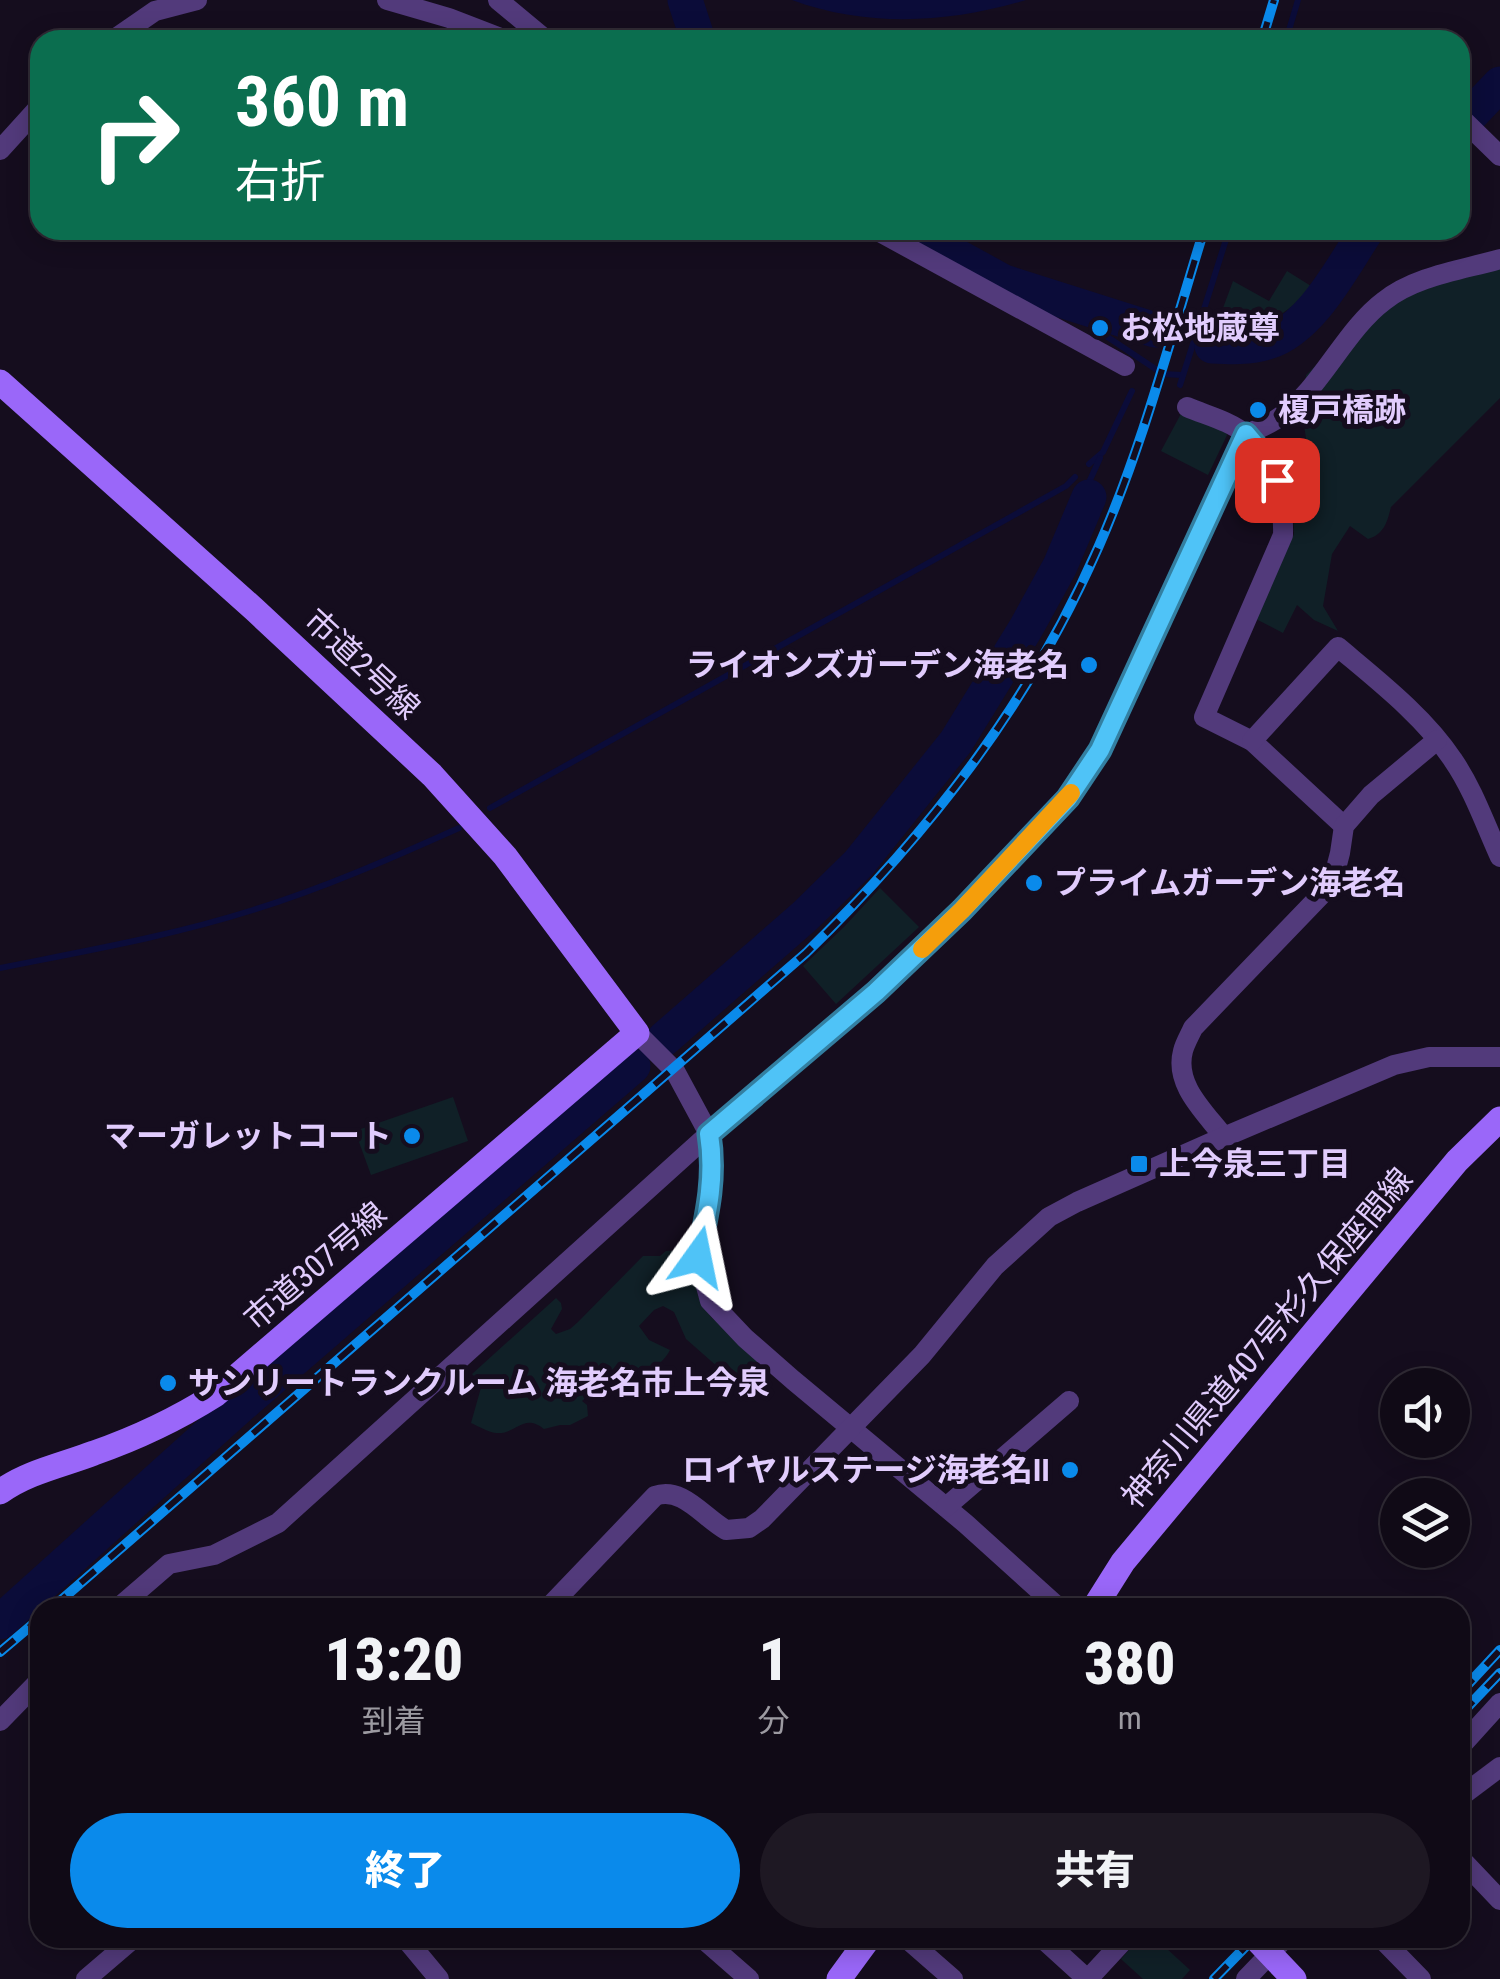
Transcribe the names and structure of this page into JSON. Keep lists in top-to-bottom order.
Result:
{
  "streets": {
    "street": ["市道2号線", "市道307号線", "神奈川県道407号杉久保座間線"]
  },
  "crossings": [
    ["市道2号線", "市道307号線"]
  ],
  "places": {
    "other": [
      "お松地蔵尊",
      "榎戸橋跡",
      "ライオンズガーデン海老名",
      "プライムガーデン海老名",
      "マーガレットコート",
      "サンリートランクルーム 海老名市上今泉",
      "ロイヤルステージ海老名II"
    ],
    "transit": ["上今泉三丁目"]
  },
  "page": {
    "turn": ["360 m", "右折"],
    "eta": [
      "13:20",
      "到着",
      "1",
      "分",
      "380",
      "m"
    ],
    "buttons": ["終了", "共有"]
  }
}
